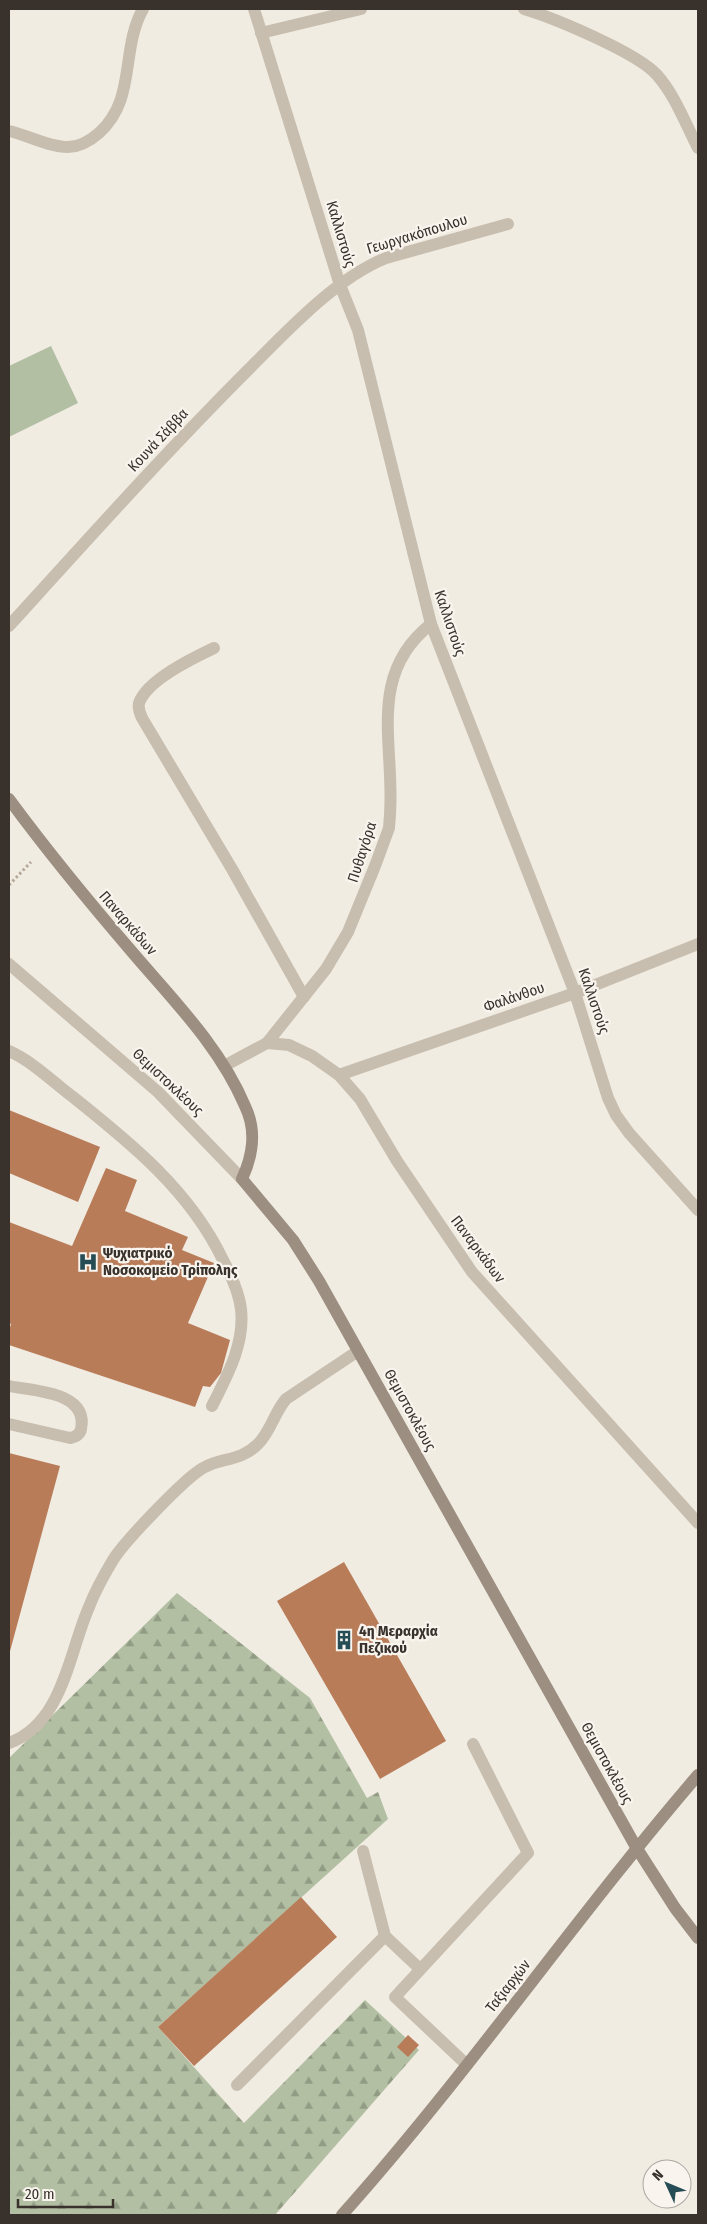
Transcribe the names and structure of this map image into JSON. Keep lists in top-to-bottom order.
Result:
{
  "streets": {
    "street": [
      "Καλλιστούς",
      "Γεωργακόπουλου",
      "Κουνά Σάββα",
      "Πυθαγόρα",
      "Παναρκάδων",
      "Φαλάνθου",
      "Θεμιστοκλέους",
      "Ταξιαρχών"
    ]
  },
  "crossings": [
    ["Καλλιστούς", "Γεωργακόπουλου"],
    ["Καλλιστούς", "Κουνά Σάββα"],
    ["Καλλιστούς", "Πυθαγόρα"],
    ["Καλλιστούς", "Φαλάνθου"],
    ["Γεωργακόπουλου", "Κουνά Σάββα"],
    ["Πυθαγόρα", "Παναρκάδων"],
    ["Παναρκάδων", "Φαλάνθου"],
    ["Παναρκάδων", "Θεμιστοκλέους"],
    ["Θεμιστοκλέους", "Ταξιαρχών"]
  ],
  "places": {
    "hospital": ["Ψυχιατρικό Νοσοκομείο Τρίπολης"],
    "building": ["4η Μεραρχία Πεζικού"]
  },
  "scale_bar": "20 m",
  "north": "top left"
}
